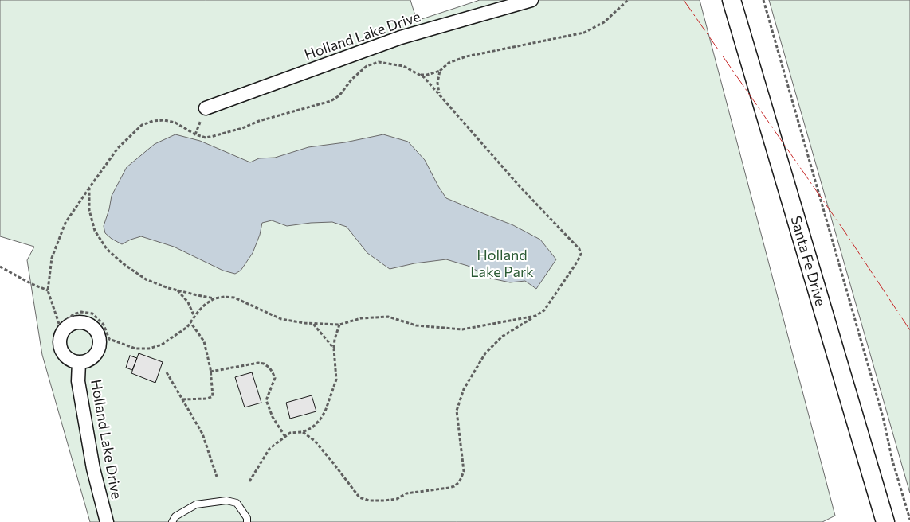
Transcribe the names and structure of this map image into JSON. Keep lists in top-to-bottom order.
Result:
{
  "streets": {
    "main road": ["Santa Fe Drive"],
    "street": ["Holland Lake Drive"]
  },
  "parks": ["Holland Lake Park"]
}
